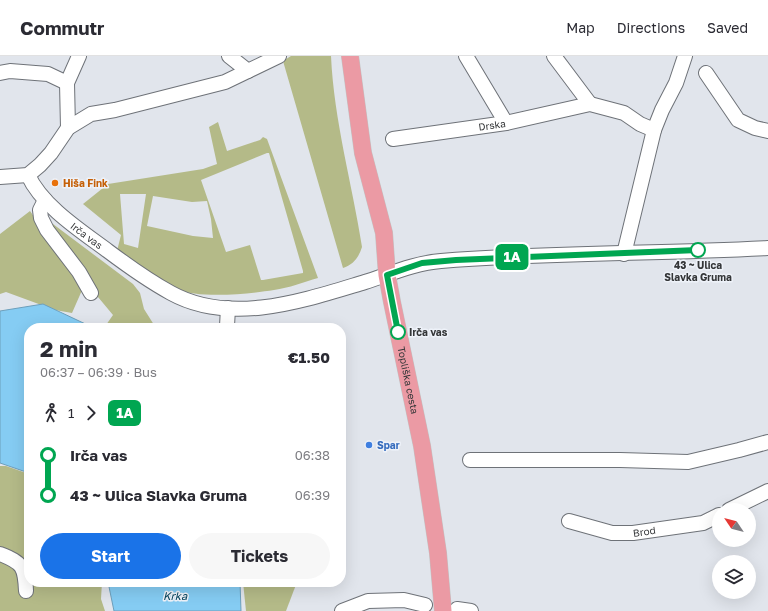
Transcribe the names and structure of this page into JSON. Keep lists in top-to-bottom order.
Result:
{
  "streets": {
    "main road": ["Topliška cesta"],
    "street": ["Drska", "Irča vas", "Brod"]
  },
  "crossings": [
    ["Irča vas", "Topliška cesta"]
  ],
  "water": ["Krka"],
  "places": [
    "Hiša Fink",
    "43 ~ Ulica Slavka Gruma",
    "Irča vas",
    "Spar"
  ],
  "lines": ["bus line 1A"],
  "north": "top left",
  "page": {
    "header": "Commutr",
    "nav": ["Map", "Directions", "Saved"],
    "on_map": "1A",
    "heading": ["2 min", "06:37 – 06:39 · Bus", "€1.50"],
    "legs": ["1", "1A"],
    "list": [
      {
        "name": "Irča vas",
        "value": "06:38"
      },
      {
        "name": "43 ~ Ulica Slavka Gruma",
        "value": "06:39"
      }
    ],
    "buttons": ["Start", "Tickets"]
  }
}
